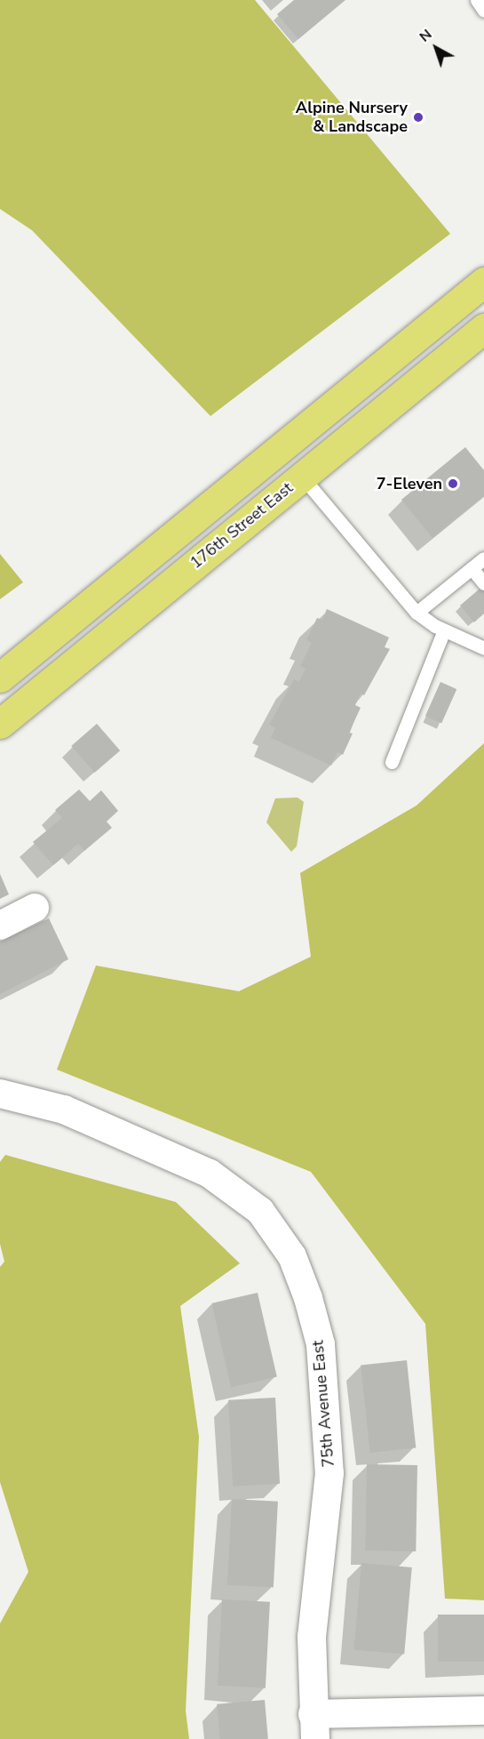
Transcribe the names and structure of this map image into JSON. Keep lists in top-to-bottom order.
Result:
{
  "streets": {
    "main road": ["176th Street East"],
    "street": ["75th Avenue East"]
  },
  "places": ["Alpine Nursery & Landscape", "7-Eleven"],
  "north": "top left"
}
